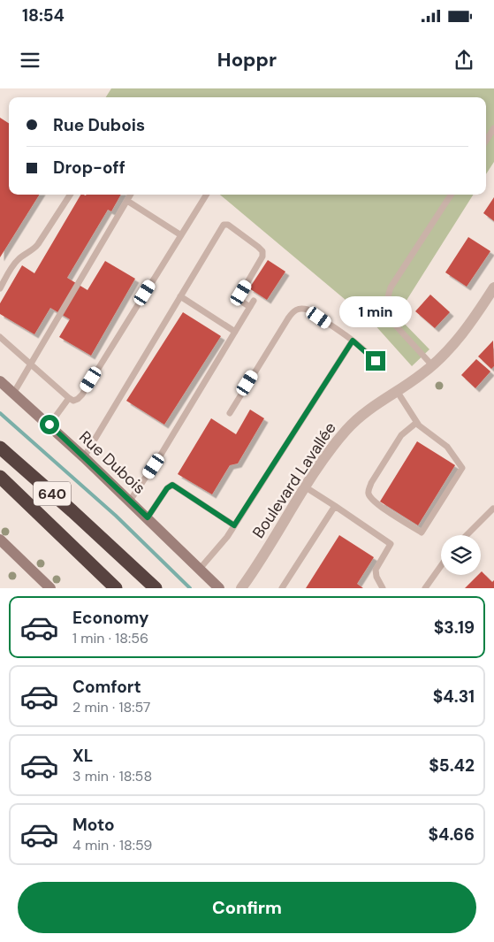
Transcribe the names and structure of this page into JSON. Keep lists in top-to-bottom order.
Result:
{
  "streets": {
    "highway": ["640"],
    "street": ["Rue Dubois", "Boulevard Lavallée"]
  },
  "page": {
    "status": "18:54",
    "header": "Hoppr",
    "banner": ["Rue Dubois", "Drop-off"],
    "bubble": "1 min",
    "list": [
      {
        "name": "Economy",
        "note": "1 min · 18:56",
        "value": "$3.19"
      },
      {
        "name": "Comfort",
        "note": "2 min · 18:57",
        "value": "$4.31"
      },
      {
        "name": "XL",
        "note": "3 min · 18:58",
        "value": "$5.42"
      },
      {
        "name": "Moto",
        "note": "4 min · 18:59",
        "value": "$4.66"
      }
    ],
    "buttons": "Confirm"
  }
}
